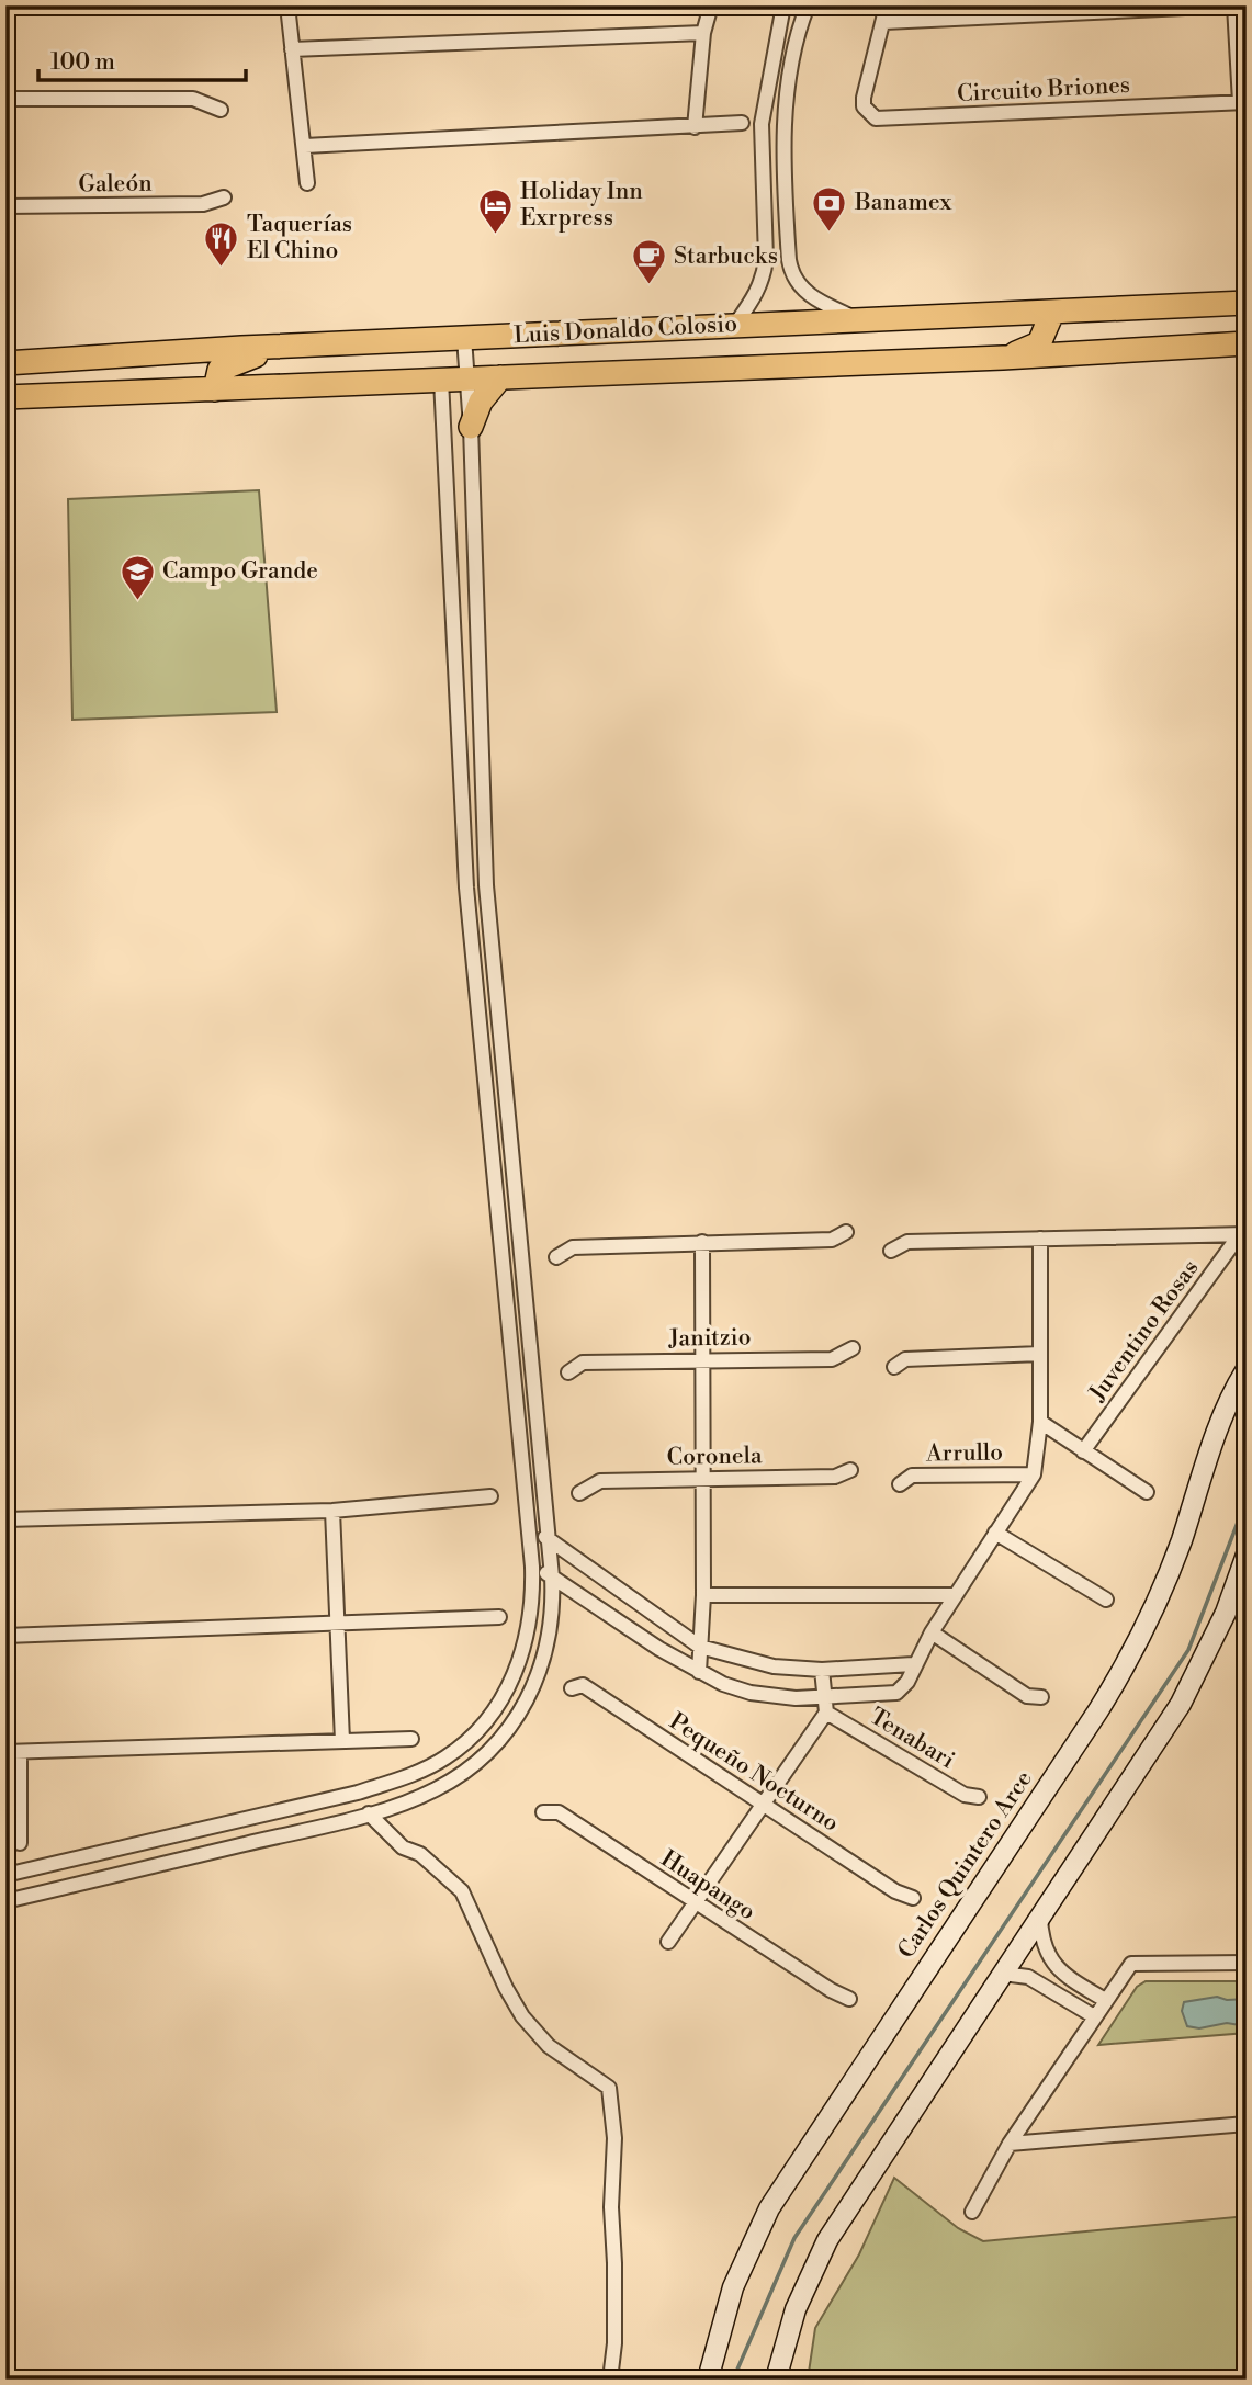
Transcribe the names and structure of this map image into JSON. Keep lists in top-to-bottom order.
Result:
{
  "streets": {
    "main road": ["Luis Donaldo Colosio", "Carlos Quintero Arce"],
    "street": [
      "Circuito Briones",
      "Galeón",
      "Juventino Rosas",
      "Janitzio",
      "Arrullo",
      "Coronela",
      "Tenabari",
      "Pequeño Nocturno",
      "Huapango"
    ]
  },
  "places": {
    "bank": ["Banamex"],
    "hotel": ["Holiday Inn Exrpress"],
    "restaurant": ["Taquerías El Chino"],
    "cafe": ["Starbucks"],
    "school or university": ["Campo Grande"]
  },
  "scale_bar": "100 m"
}
